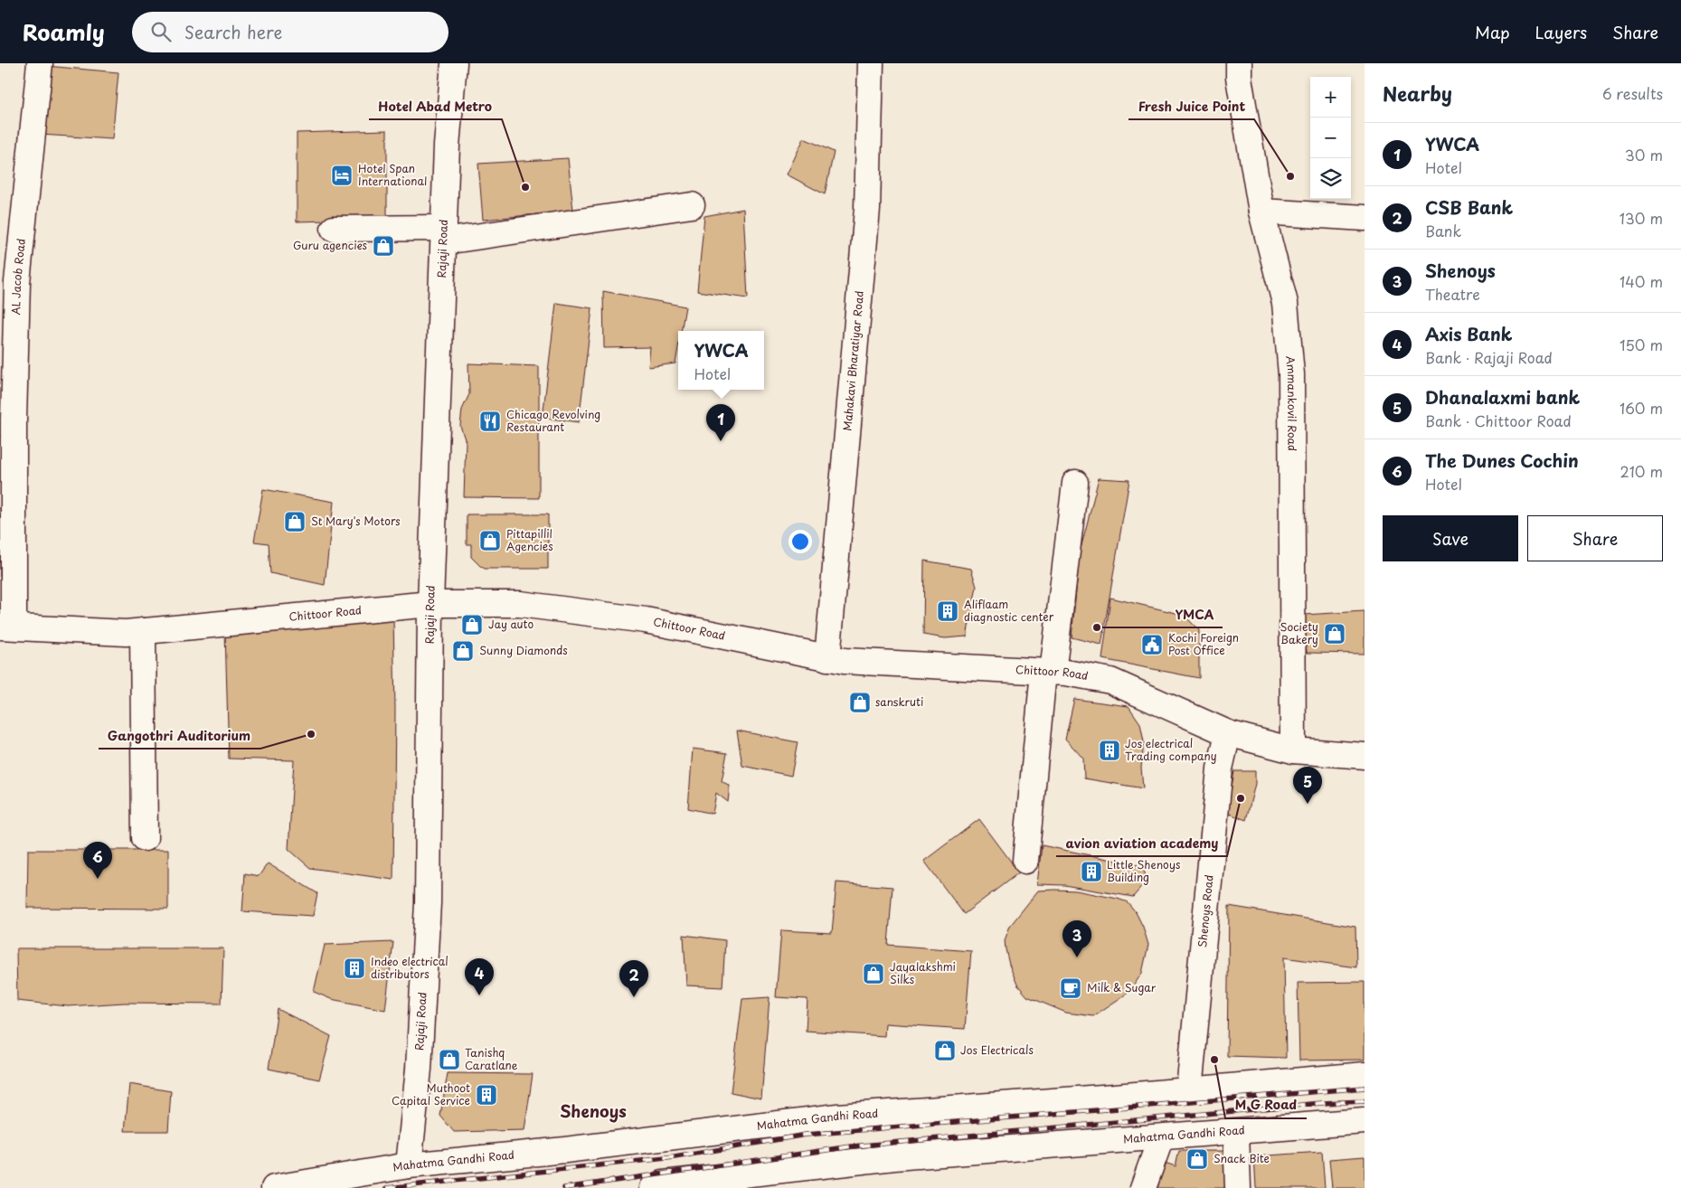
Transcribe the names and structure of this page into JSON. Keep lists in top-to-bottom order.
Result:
{
  "streets": {
    "main road": [
      "Rajaji Road",
      "AL Jacob Road",
      "Mahakavi Bharatiyar Road",
      "Ammankovil Road",
      "Chittoor Road",
      "Shenoys Road",
      "Mahatma Gandhi Road"
    ]
  },
  "crossings": [
    ["Rajaji Road", "Chittoor Road"],
    ["Rajaji Road", "Mahatma Gandhi Road"],
    ["AL Jacob Road", "Chittoor Road"],
    ["Mahakavi Bharatiyar Road", "Chittoor Road"],
    ["Ammankovil Road", "Chittoor Road"],
    ["Chittoor Road", "Shenoys Road"],
    ["Shenoys Road", "Mahatma Gandhi Road"]
  ],
  "districts": ["Shenoys"],
  "places": {
    "hotel": ["Hotel Span International"],
    "other": [
      "Fresh Juice Point",
      "Hotel Abad Metro",
      "YMCA",
      "Gangothri Auditorium",
      "avion aviation academy",
      "M G Road"
    ],
    "shop": [
      "Guru agencies",
      "St Mary's Motors",
      "Pittapillil Agencies",
      "Jay auto",
      "Society Bakery",
      "Sunny Diamonds",
      "sanskruti",
      "Jayalakshmi Silks",
      "Jos Electricals",
      "Tanishq Caratlane",
      "Snack Bite"
    ],
    "restaurant": ["Chicago Revolving Restaurant"],
    "building": [
      "Aliflaam diagnostic center",
      "Jos electrical Trading company",
      "Little Shenoys Building",
      "Indeo electrical distributors",
      "Muthoot Capital Service"
    ],
    "public building": ["Kochi Foreign Post Office"],
    "cafe": ["Milk & Sugar"]
  },
  "page": {
    "header": "Roamly",
    "search": "Search here",
    "nav": ["Map", "Layers", "Share"],
    "heading": ["Nearby", "6 results"],
    "map_buttons": ["+", "−"],
    "list": [
      {
        "mark": "1",
        "name": "YWCA",
        "note": "Hotel",
        "value": "30 m"
      },
      {
        "mark": "2",
        "name": "CSB Bank",
        "note": "Bank",
        "value": "130 m"
      },
      {
        "mark": "3",
        "name": "Shenoys",
        "note": "Theatre",
        "value": "140 m"
      },
      {
        "mark": "4",
        "name": "Axis Bank",
        "note": "Bank · Rajaji Road",
        "value": "150 m"
      },
      {
        "mark": "5",
        "name": "Dhanalaxmi bank",
        "note": "Bank · Chittoor Road",
        "value": "160 m"
      },
      {
        "mark": "6",
        "name": "The Dunes Cochin",
        "note": "Hotel",
        "value": "210 m"
      }
    ],
    "popup": ["YWCA", "Hotel"],
    "pins": [
      "1",
      "5",
      "6",
      "3",
      "4",
      "2"
    ],
    "buttons": ["Save", "Share"]
  }
}
